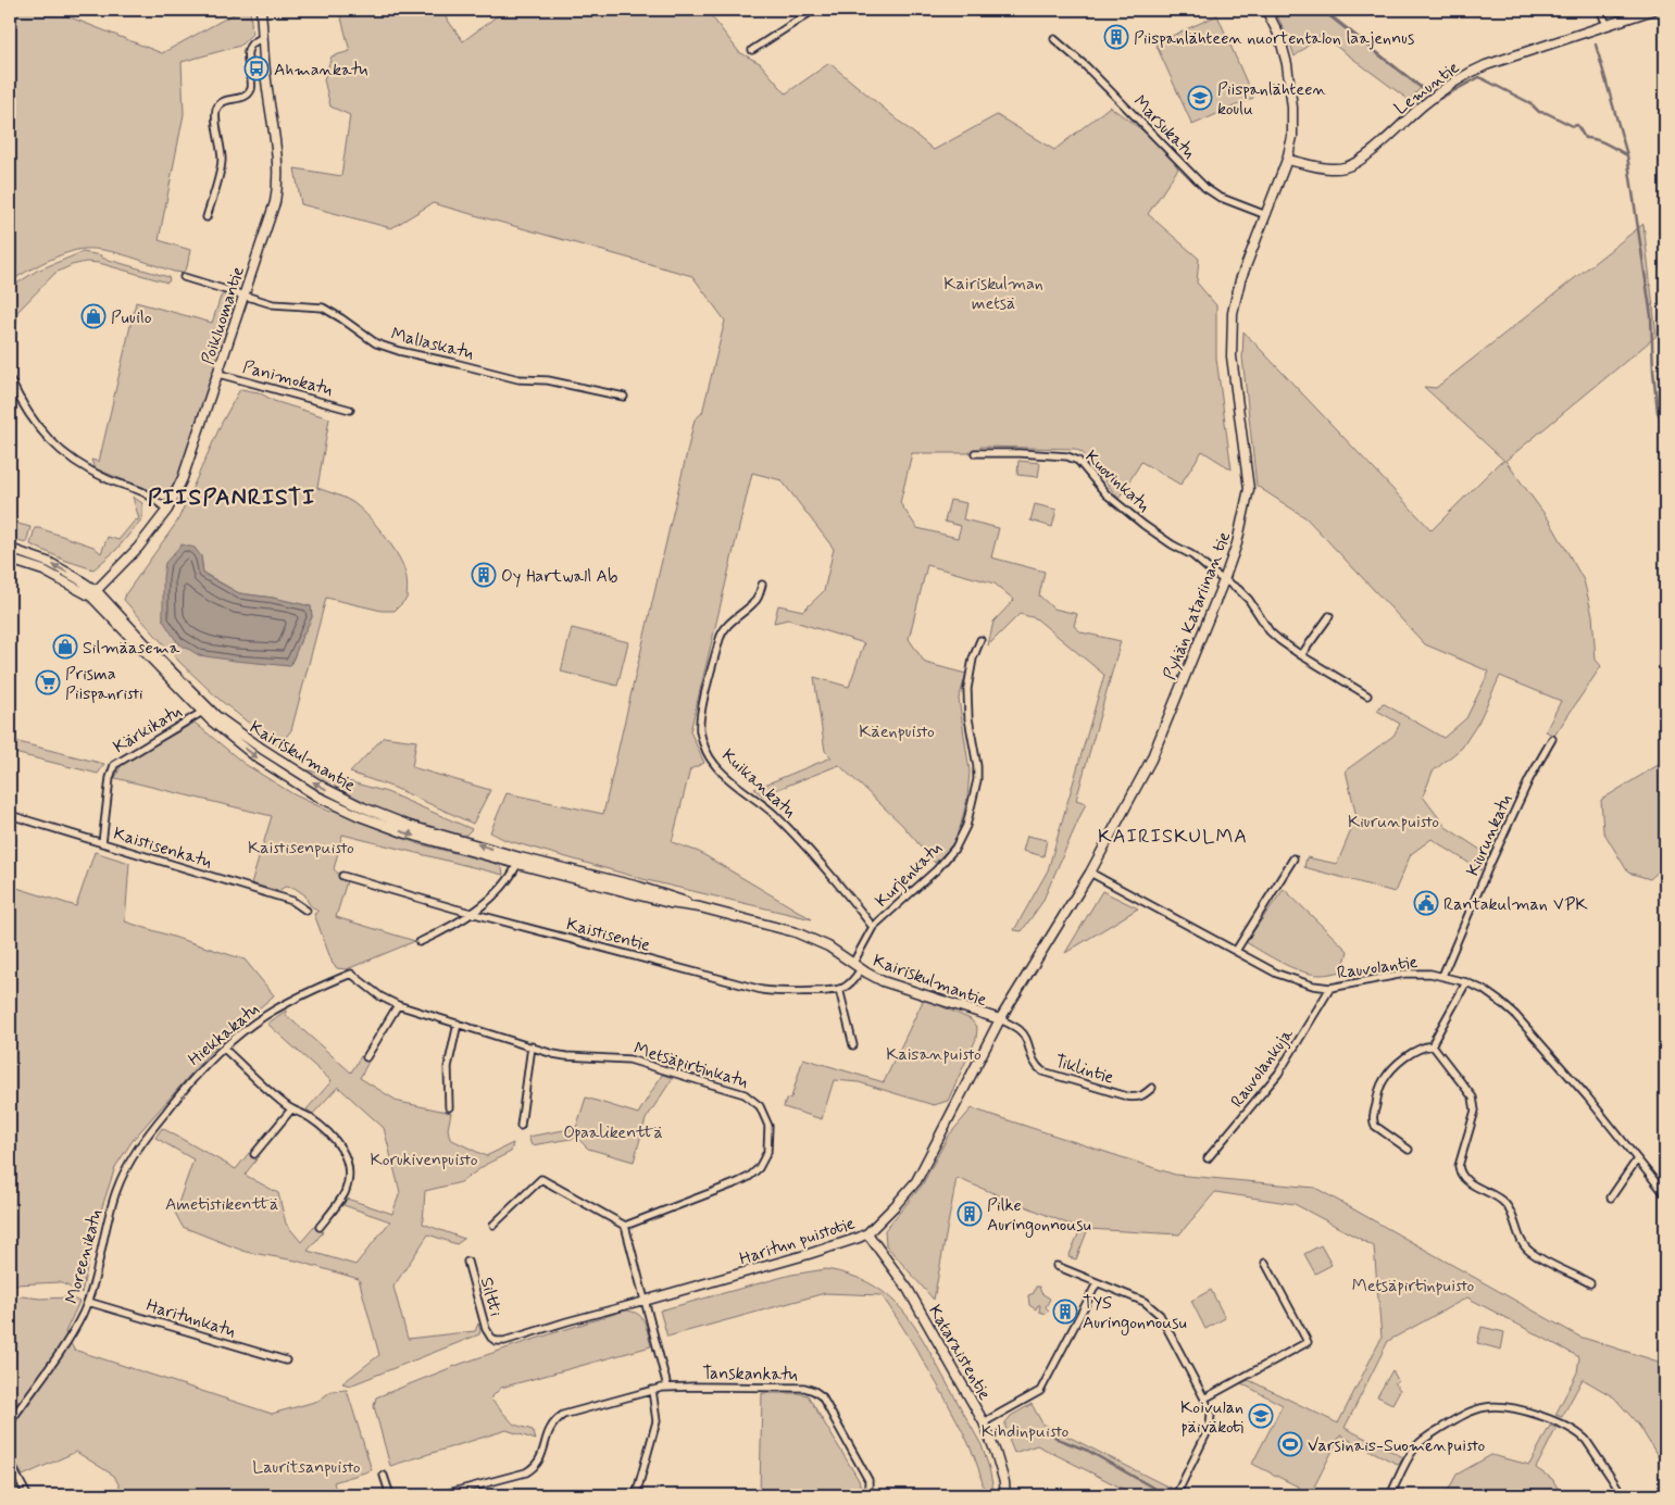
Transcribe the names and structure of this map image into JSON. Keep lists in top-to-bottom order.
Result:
{
  "streets": {
    "street": [
      "Lemuntie",
      "Marsukatu",
      "Poikluomantie",
      "Mallaskatu",
      "Panimokatu",
      "Kuovinkatu",
      "Pyhän Katariinan tie",
      "Kärkikatu",
      "Kairiskulmantie",
      "Kuikankatu",
      "Kiurunkatu",
      "Kaistisenkatu",
      "Kurjenkatu",
      "Kaistisentie",
      "Rauvolantie",
      "Hiekkakatu",
      "Metsäpirtinkatu",
      "Rauvolankuja",
      "Tiklintie",
      "Haritun puistotie",
      "Moreenikatu",
      "Siltti",
      "Haritunkatu",
      "Kataraistentie",
      "Tanskankatu"
    ]
  },
  "crossings": [
    ["Lemuntie", "Pyhän Katariinan tie"],
    ["Marsukatu", "Pyhän Katariinan tie"],
    ["Poikluomantie", "Mallaskatu"],
    ["Poikluomantie", "Panimokatu"],
    ["Poikluomantie", "Kairiskulmantie"],
    ["Kuovinkatu", "Pyhän Katariinan tie"],
    ["Pyhän Katariinan tie", "Kairiskulmantie"],
    ["Pyhän Katariinan tie", "Rauvolantie"],
    ["Pyhän Katariinan tie", "Tiklintie"],
    ["Pyhän Katariinan tie", "Haritun puistotie"],
    ["Kärkikatu", "Kairiskulmantie"],
    ["Kärkikatu", "Kaistisenkatu"],
    ["Kairiskulmantie", "Kurjenkatu"],
    ["Kairiskulmantie", "Tiklintie"],
    ["Kairiskulmantie", "Haritun puistotie"],
    ["Kuikankatu", "Kurjenkatu"],
    ["Kiurunkatu", "Rauvolantie"],
    ["Rauvolantie", "Rauvolankuja"],
    ["Hiekkakatu", "Metsäpirtinkatu"],
    ["Hiekkakatu", "Moreenikatu"],
    ["Tiklintie", "Haritun puistotie"],
    ["Haritun puistotie", "Siltti"],
    ["Haritun puistotie", "Kataraistentie"],
    ["Moreenikatu", "Haritunkatu"]
  ],
  "districts": ["PIISPANRISTI", "KAIRISKULMA"],
  "parks": [
    "Kairiskulman metsä",
    "Käenpuisto",
    "Kiurunpuisto",
    "Kaistisenpuisto",
    "Kaisanpuisto",
    "Opaalikenttä",
    "Korukivenpuisto",
    "Ametistikenttä",
    "Metsäpirtinpuisto",
    "Kihdinpuisto",
    "Lauritsanpuisto"
  ],
  "places": {
    "building": [
      "Piispanlähteen nuortentalon laajennus",
      "Oy Hartwall Ab",
      "Pilke Auringonnousu",
      "TYS Auringonnousu"
    ],
    "bus stop": ["Ahmankatu"],
    "school or university": ["Piispanlähteen koulu", "Koivulan päiväkoti"],
    "shop": ["Puuilo", "Silmäasema"],
    "supermarket": ["Prisma Piispanristi"],
    "public building": ["Rantakulman VPK"],
    "sports": ["Varsinais-Suomenpuisto"]
  }
}
